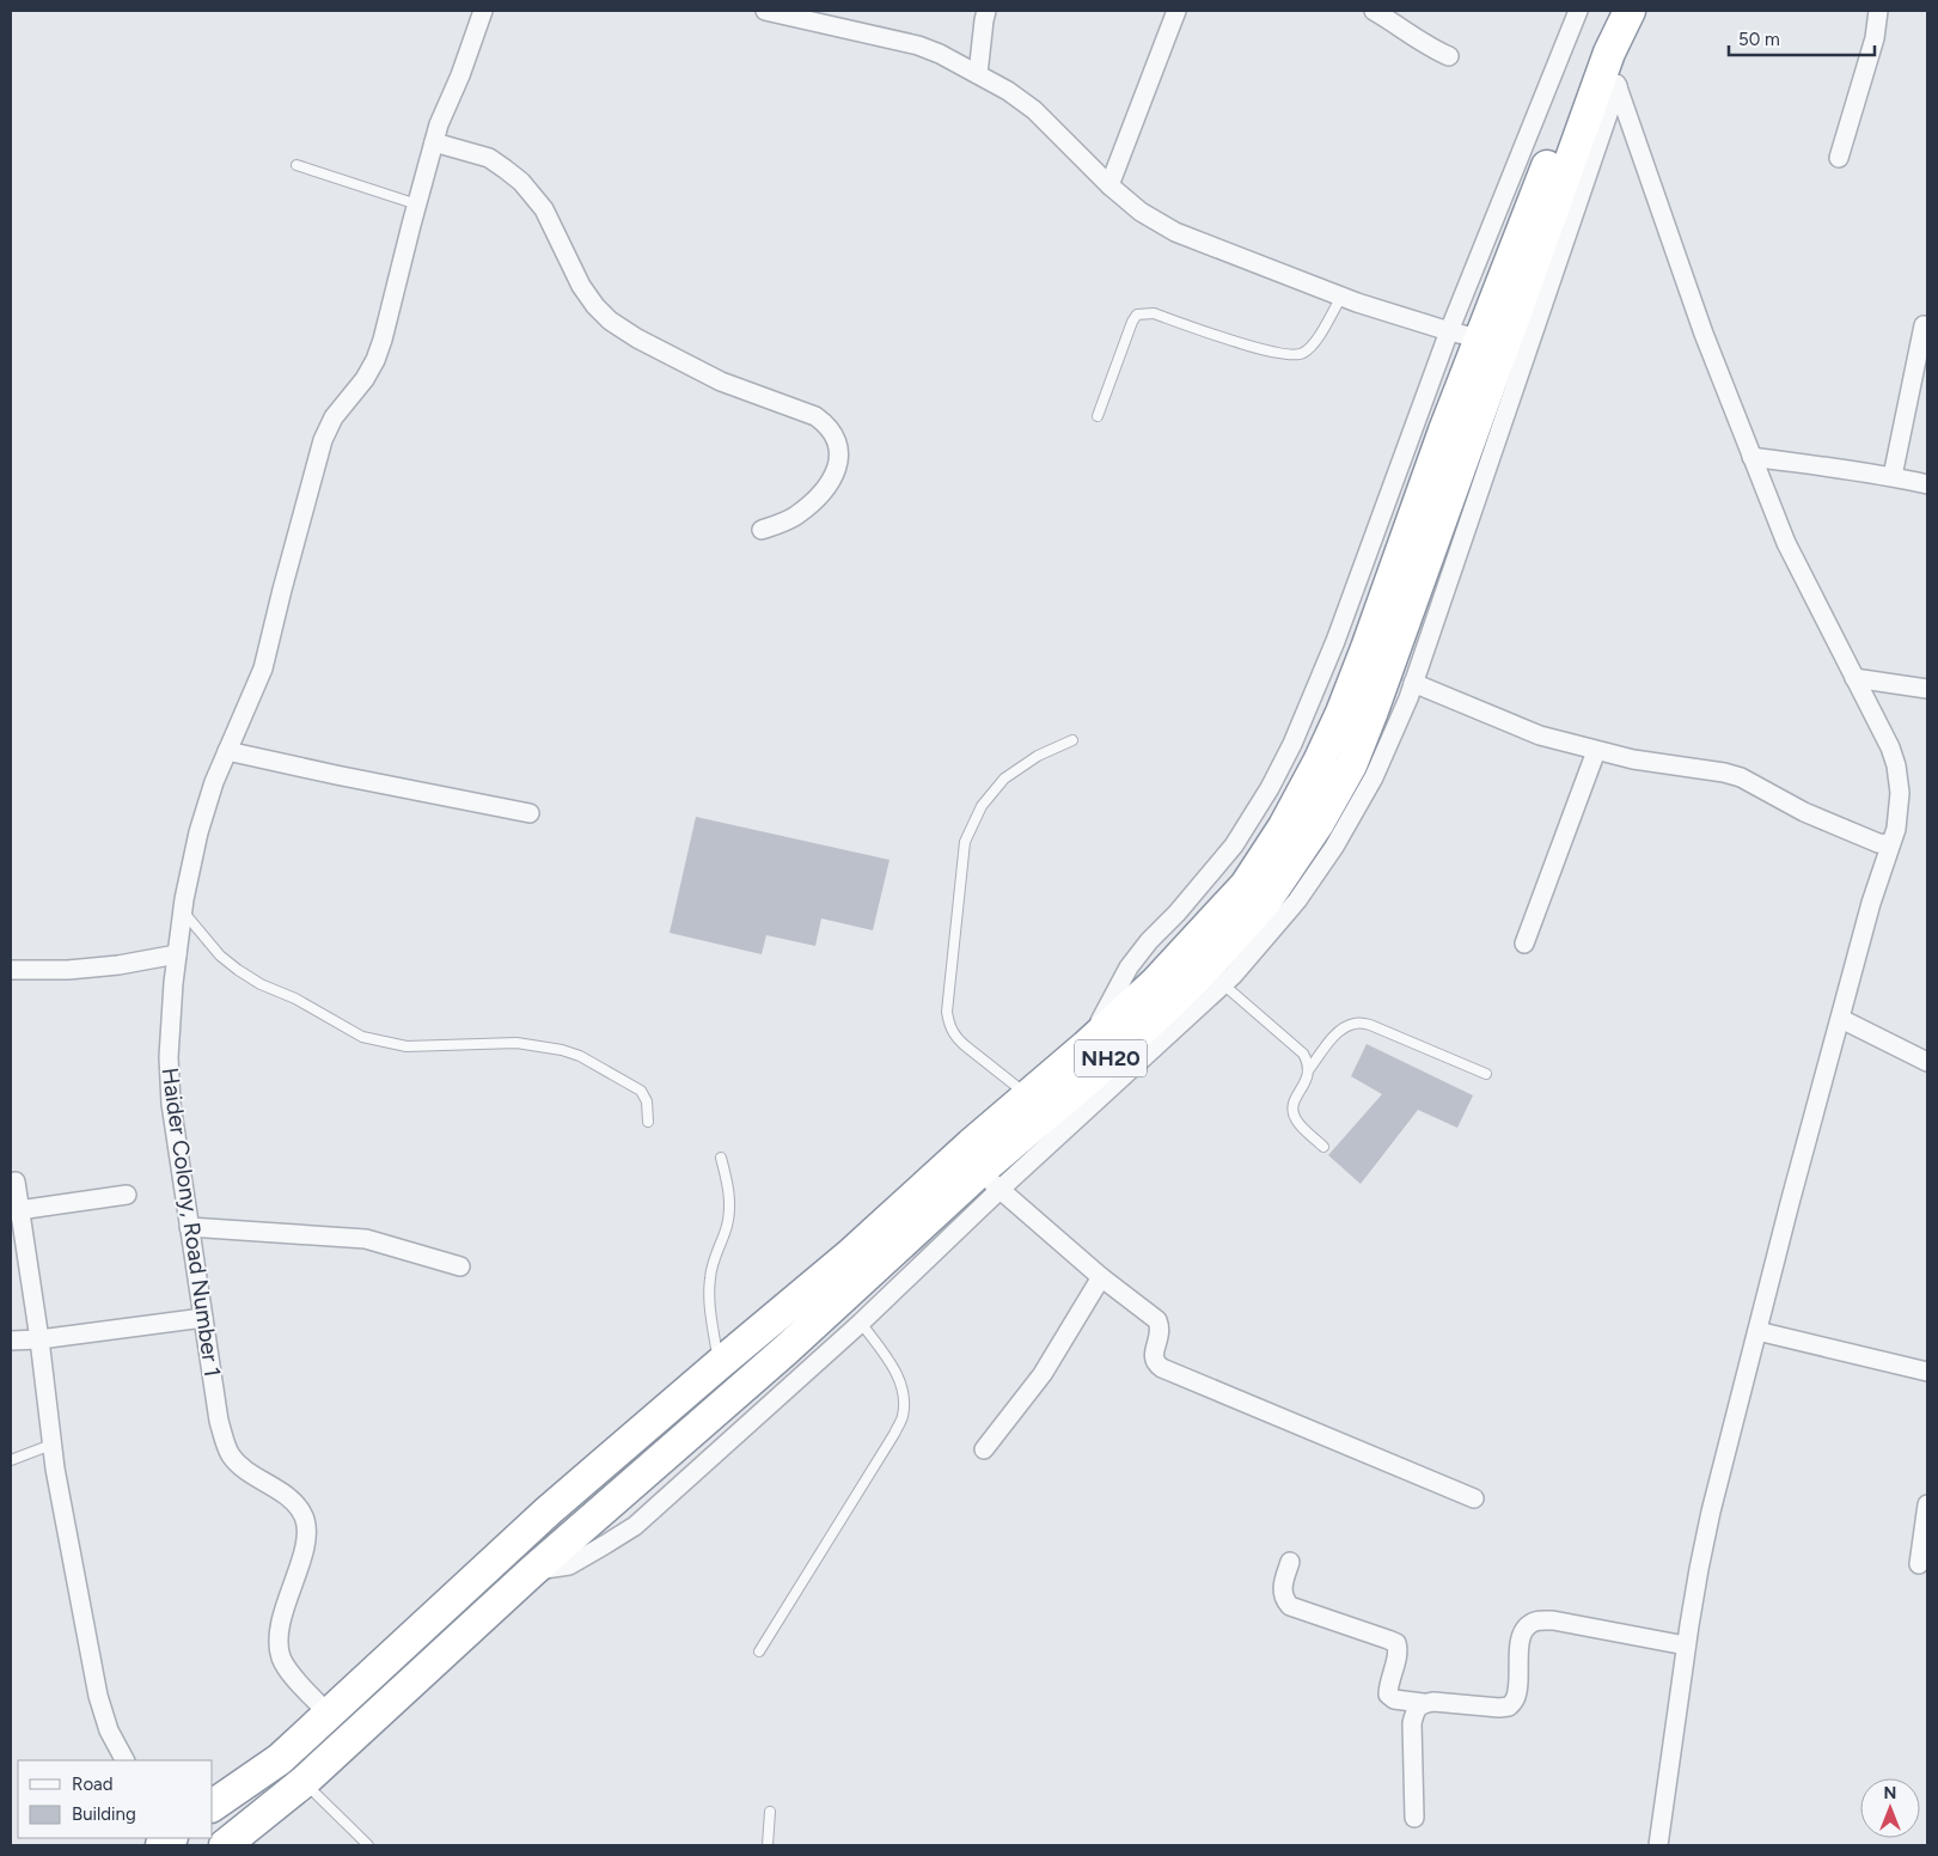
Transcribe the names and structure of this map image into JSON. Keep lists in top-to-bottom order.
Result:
{
  "streets": {
    "highway": ["NH20"],
    "street": ["Haider Colony, Road Number 1"]
  },
  "crossings": [
    ["NH20", "Haider Colony, Road Number 1"]
  ],
  "legend": ["Road", "Building"],
  "scale_bar": "50 m",
  "north": "top"
}
